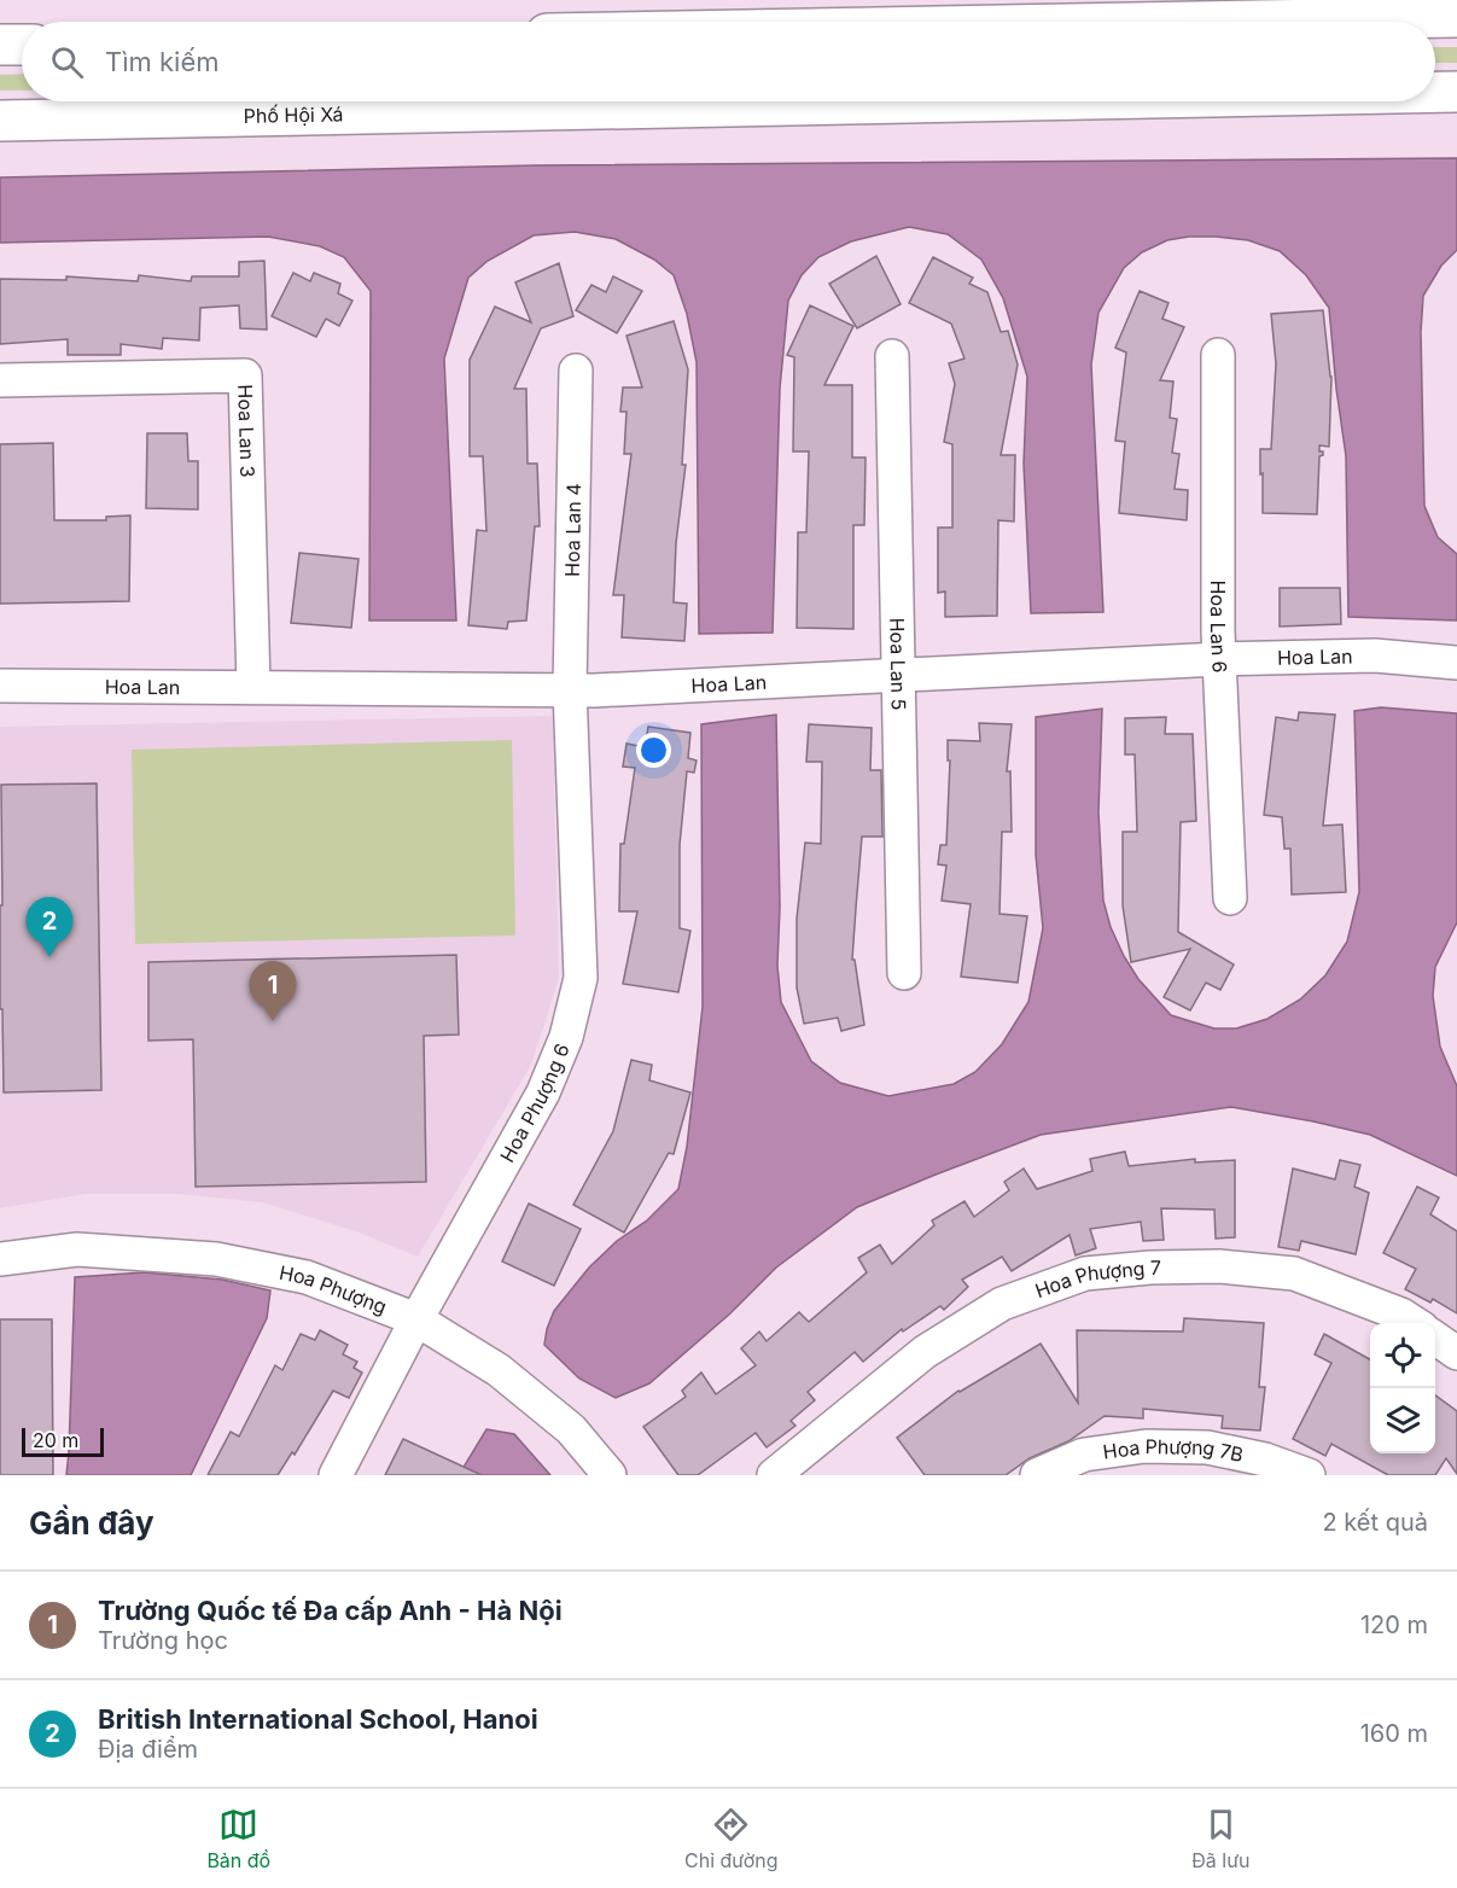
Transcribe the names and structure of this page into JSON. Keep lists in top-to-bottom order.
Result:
{
  "streets": {
    "main road": ["Phố Hội Xá"],
    "street": [
      "Hoa Lan 3",
      "Hoa Lan 4",
      "Hoa Lan 6",
      "Hoa Lan",
      "Hoa Lan 5",
      "Hoa Phượng 6",
      "Hoa Phượng 7",
      "Hoa Phượng",
      "Hoa Phượng 7B"
    ]
  },
  "crossings": [
    ["Hoa Lan 3", "Hoa Lan"],
    ["Hoa Lan 4", "Hoa Lan"],
    ["Hoa Lan 4", "Hoa Phượng 6"],
    ["Hoa Lan 6", "Hoa Lan"],
    ["Hoa Lan", "Hoa Lan 5"],
    ["Hoa Lan", "Hoa Phượng 6"],
    ["Hoa Phượng 6", "Hoa Phượng"]
  ],
  "scale_bar": "20 m",
  "page": {
    "search": "Tìm kiếm",
    "pins": ["2", "1"],
    "scale": "20 m",
    "heading": ["Gần đây", "2 kết quả"],
    "list": [
      {
        "mark": "1",
        "name": "Trường Quốc tế Đa cấp Anh - Hà Nội",
        "note": "Trường học",
        "value": "120 m"
      },
      {
        "mark": "2",
        "name": "British International School, Hanoi",
        "note": "Địa điểm",
        "value": "160 m"
      }
    ],
    "nav": ["Bản đồ", "Chỉ đường", "Đã lưu"]
  }
}
